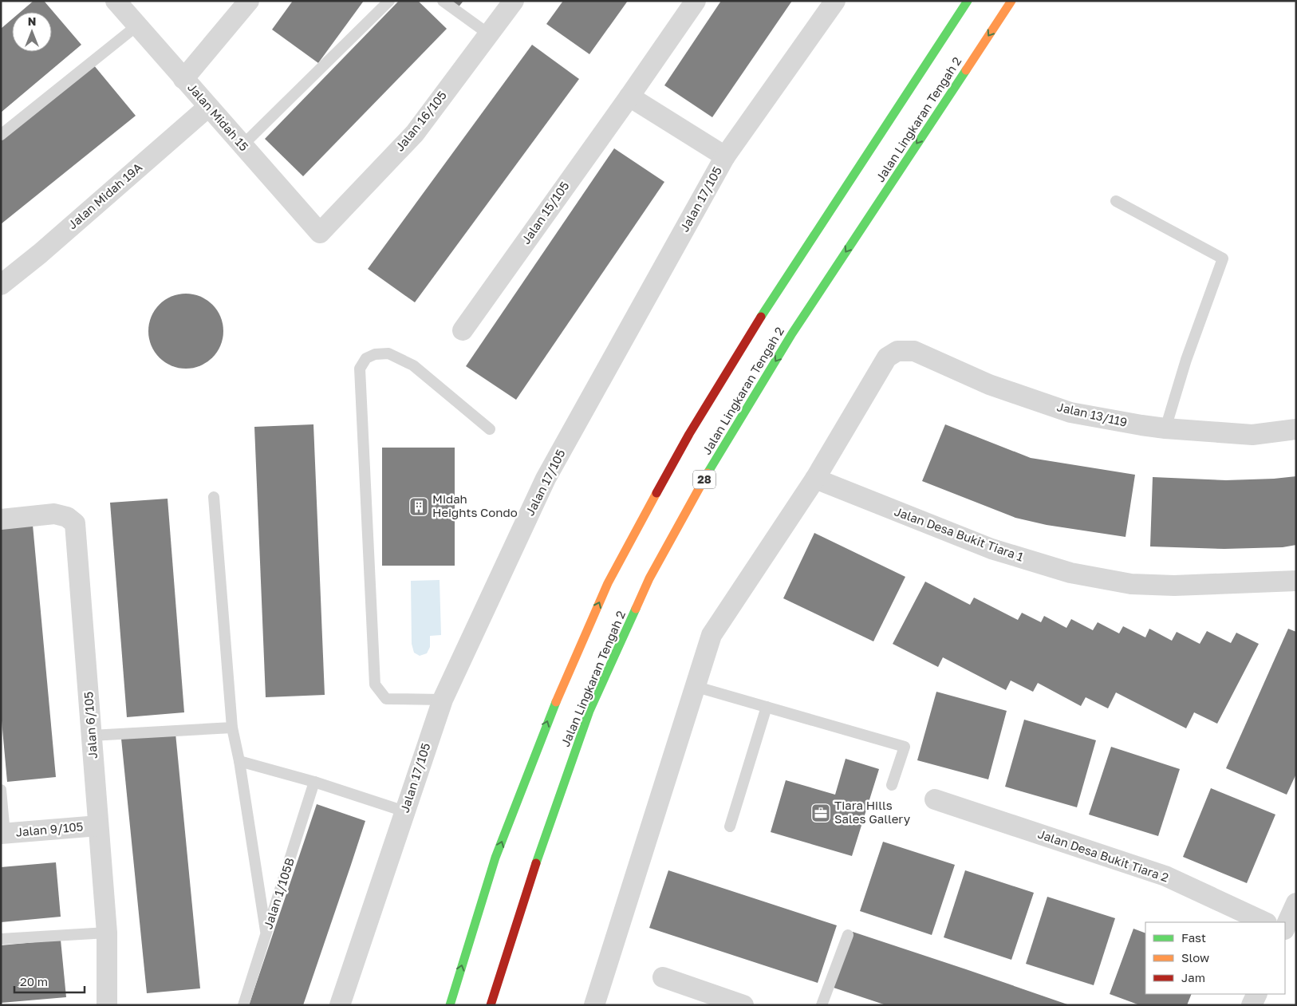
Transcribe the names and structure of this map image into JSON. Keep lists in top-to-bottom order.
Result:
{
  "streets": {
    "highway": ["Jalan Lingkaran Tengah 2", "28"],
    "street": [
      "Jalan Midah 15",
      "Jalan 16/105",
      "Jalan Midah 19A",
      "Jalan 17/105",
      "Jalan 15/105",
      "Jalan 13/119",
      "Jalan Desa Bukit Tiara 1",
      "Jalan 6/105",
      "Jalan 9/105",
      "Jalan Desa Bukit Tiara 2"
    ],
    "lane": ["Jalan 1/105B"]
  },
  "crossings": [
    ["Jalan Midah 15", "Jalan 16/105"],
    ["Jalan Midah 15", "Jalan Midah 19A"],
    ["Jalan 13/119", "Jalan Desa Bukit Tiara 1"],
    ["Jalan 6/105", "Jalan 9/105"]
  ],
  "places": {
    "building": ["Midah Heights Condo"],
    "office": ["Tiara Hills Sales Gallery"]
  },
  "legend": ["Fast", "Slow", "Jam"],
  "scale_bar": "20 m",
  "north": "top"
}
